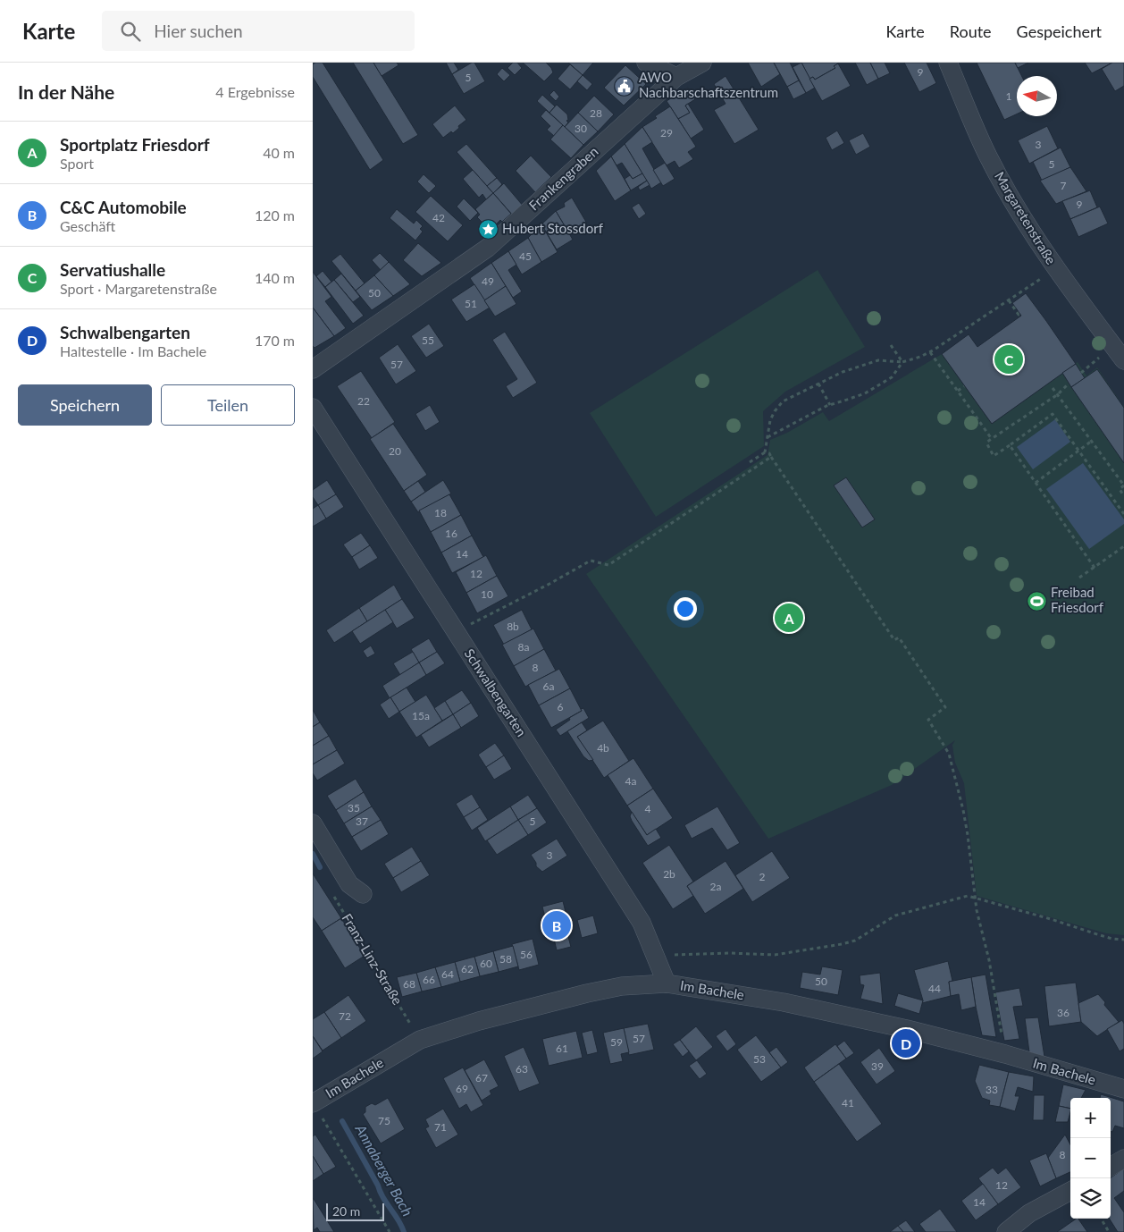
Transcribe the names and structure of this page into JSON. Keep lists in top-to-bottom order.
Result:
{
  "streets": {
    "street": [
      "Frankengraben",
      "Margaretenstraße",
      "Schwalbengarten",
      "Im Bachele"
    ],
    "path": ["Franz-Linz-Straße"]
  },
  "crossings": [
    ["Schwalbengarten", "Im Bachele"],
    ["Franz-Linz-Straße", "Im Bachele"]
  ],
  "water": ["Annaberger Bach"],
  "places": {
    "public building": ["AWO Nachbarschaftszentrum"],
    "place": ["Hubert Stossdorf"],
    "sports": ["Freibad Friesdorf"]
  },
  "house_numbers": [
    "9",
    "5",
    "1",
    "28",
    "30",
    "29",
    "3",
    "5",
    "7",
    "9",
    "42",
    "45",
    "49",
    "50",
    "51",
    "55",
    "57",
    "22",
    "20",
    "18",
    "16",
    "14",
    "12",
    "10",
    "8b",
    "8a",
    "8",
    "6a",
    "6",
    "15a",
    "4b",
    "4a",
    "35",
    "4",
    "37",
    "5",
    "3",
    "2b",
    "2",
    "2a",
    "56",
    "58",
    "60",
    "62",
    "64",
    "66",
    "50",
    "68",
    "44",
    "36",
    "72",
    "57",
    "59",
    "61",
    "53",
    "39",
    "63",
    "67",
    "69",
    "33",
    "41",
    "75",
    "71",
    "8",
    "12",
    "14"
  ],
  "scale_bar": "20 m",
  "north": "left",
  "page": {
    "header": "Karte",
    "search": "Hier suchen",
    "nav": ["Karte", "Route", "Gespeichert"],
    "heading": ["In der Nähe", "4 Ergebnisse"],
    "list": [
      {
        "mark": "A",
        "name": "Sportplatz Friesdorf",
        "note": "Sport",
        "value": "40 m"
      },
      {
        "mark": "B",
        "name": "C&C Automobile",
        "note": "Geschäft",
        "value": "120 m"
      },
      {
        "mark": "C",
        "name": "Servatiushalle",
        "note": "Sport · Margaretenstraße",
        "value": "140 m"
      },
      {
        "mark": "D",
        "name": "Schwalbengarten",
        "note": "Haltestelle · Im Bachele",
        "value": "170 m"
      }
    ],
    "pins": [
      "C",
      "A",
      "B",
      "D"
    ],
    "buttons": ["Speichern", "Teilen"],
    "map_buttons": ["+", "−"],
    "scale": "20 m"
  }
}
